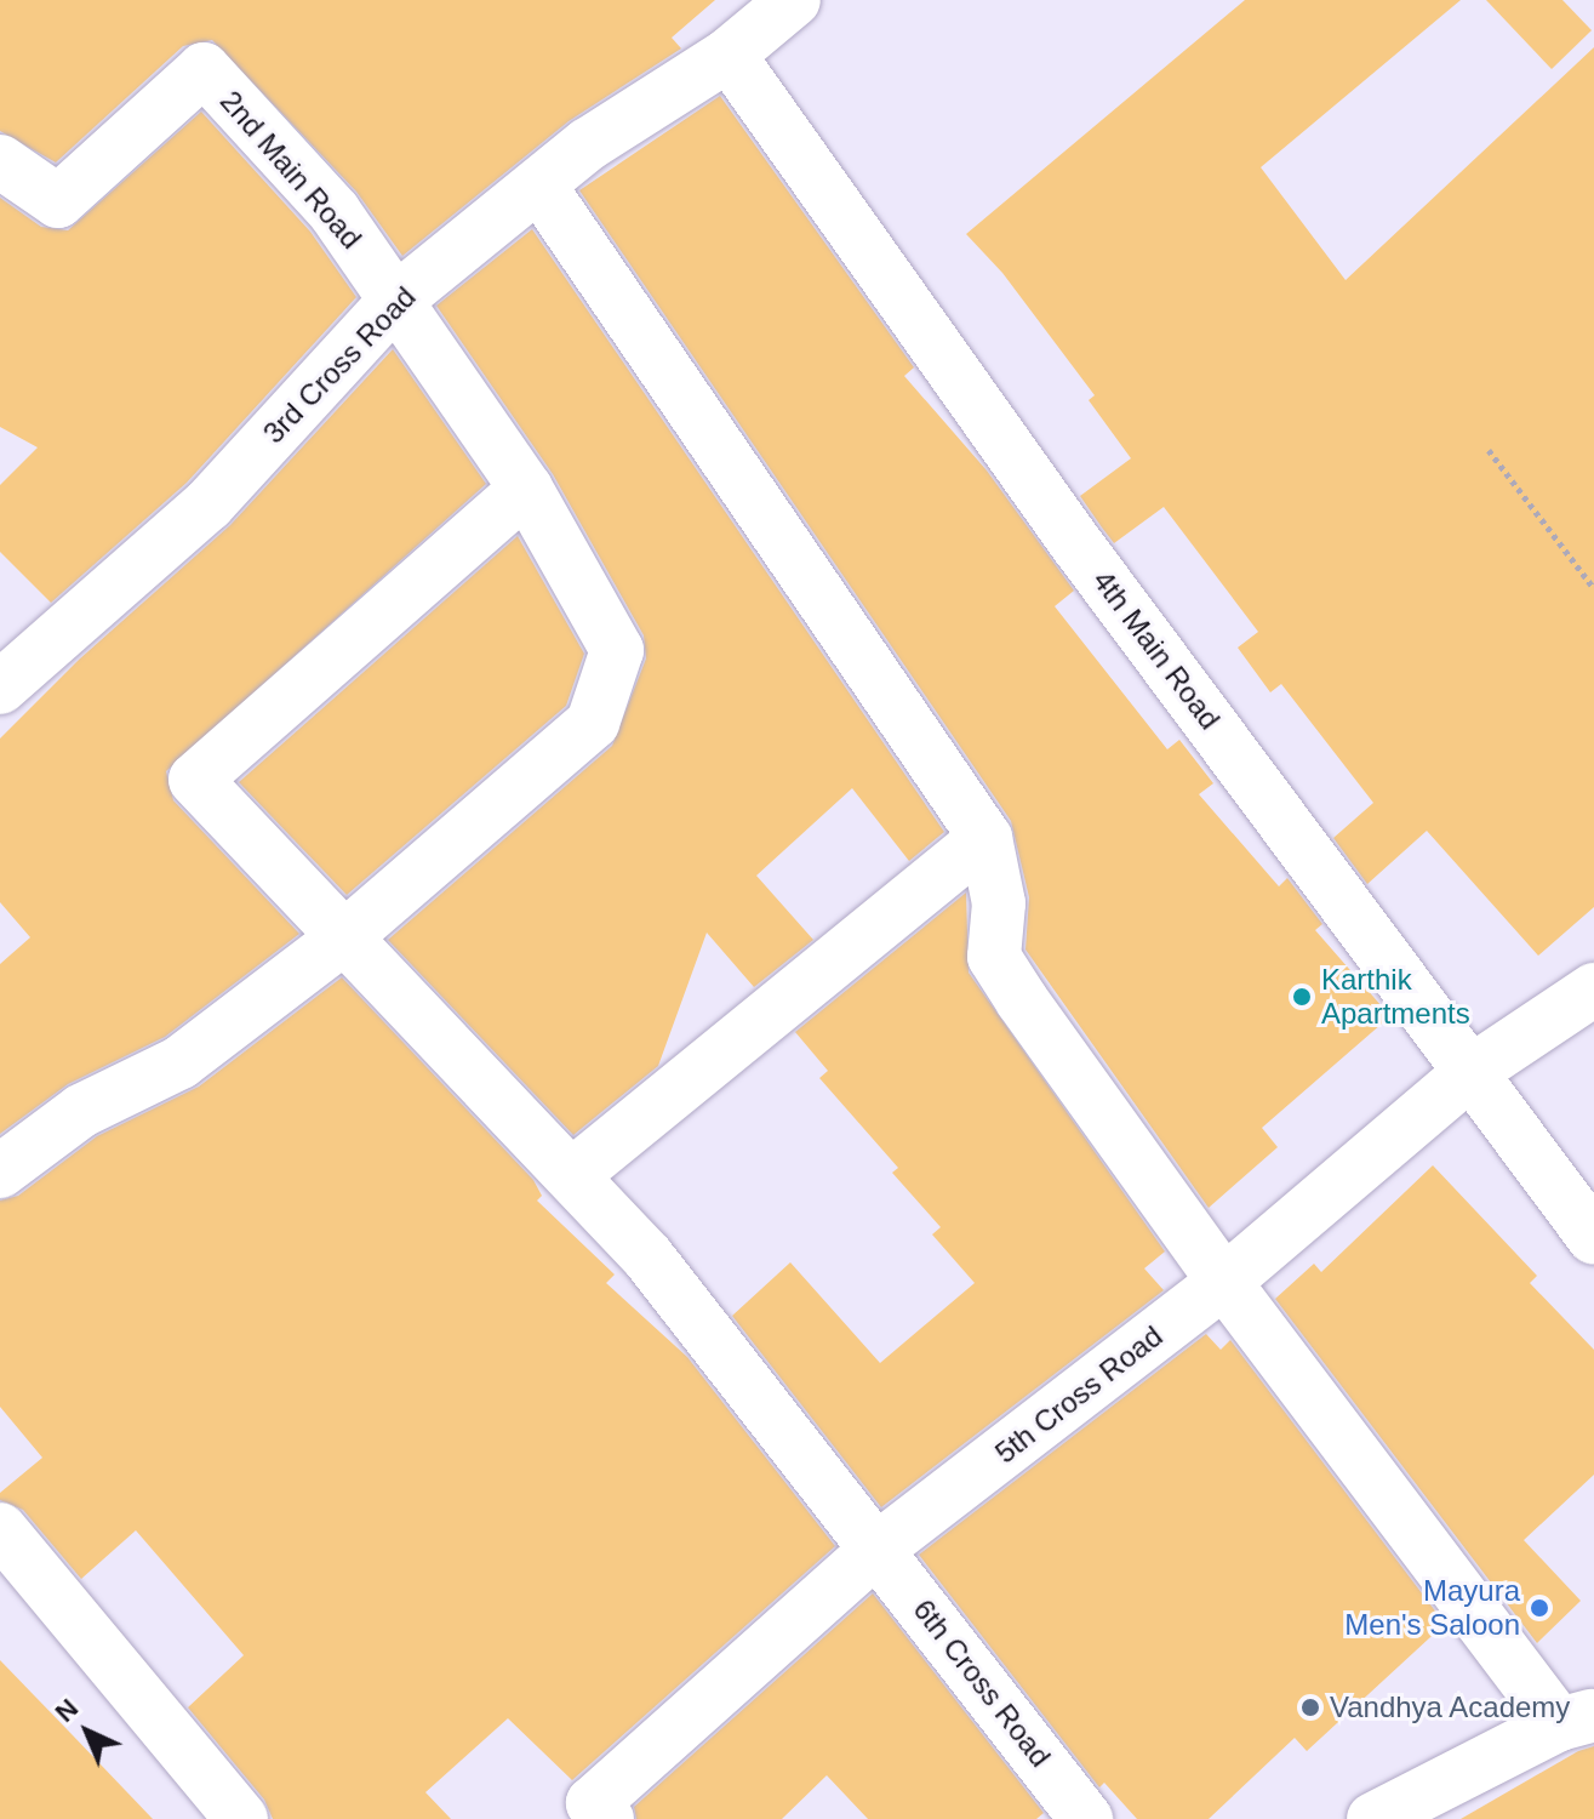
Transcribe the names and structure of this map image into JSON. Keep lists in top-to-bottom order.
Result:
{
  "streets": {
    "street": [
      "2nd Main Road",
      "3rd Cross Road",
      "4th Main Road",
      "5th Cross Road",
      "6th Cross Road"
    ]
  },
  "crossings": [
    ["2nd Main Road", "3rd Cross Road"],
    ["3rd Cross Road", "4th Main Road"],
    ["4th Main Road", "5th Cross Road"],
    ["5th Cross Road", "6th Cross Road"]
  ],
  "places": ["Karthik Apartments", "Mayura Men's Saloon", "Vandhya Academy"],
  "north": "top left"
}
